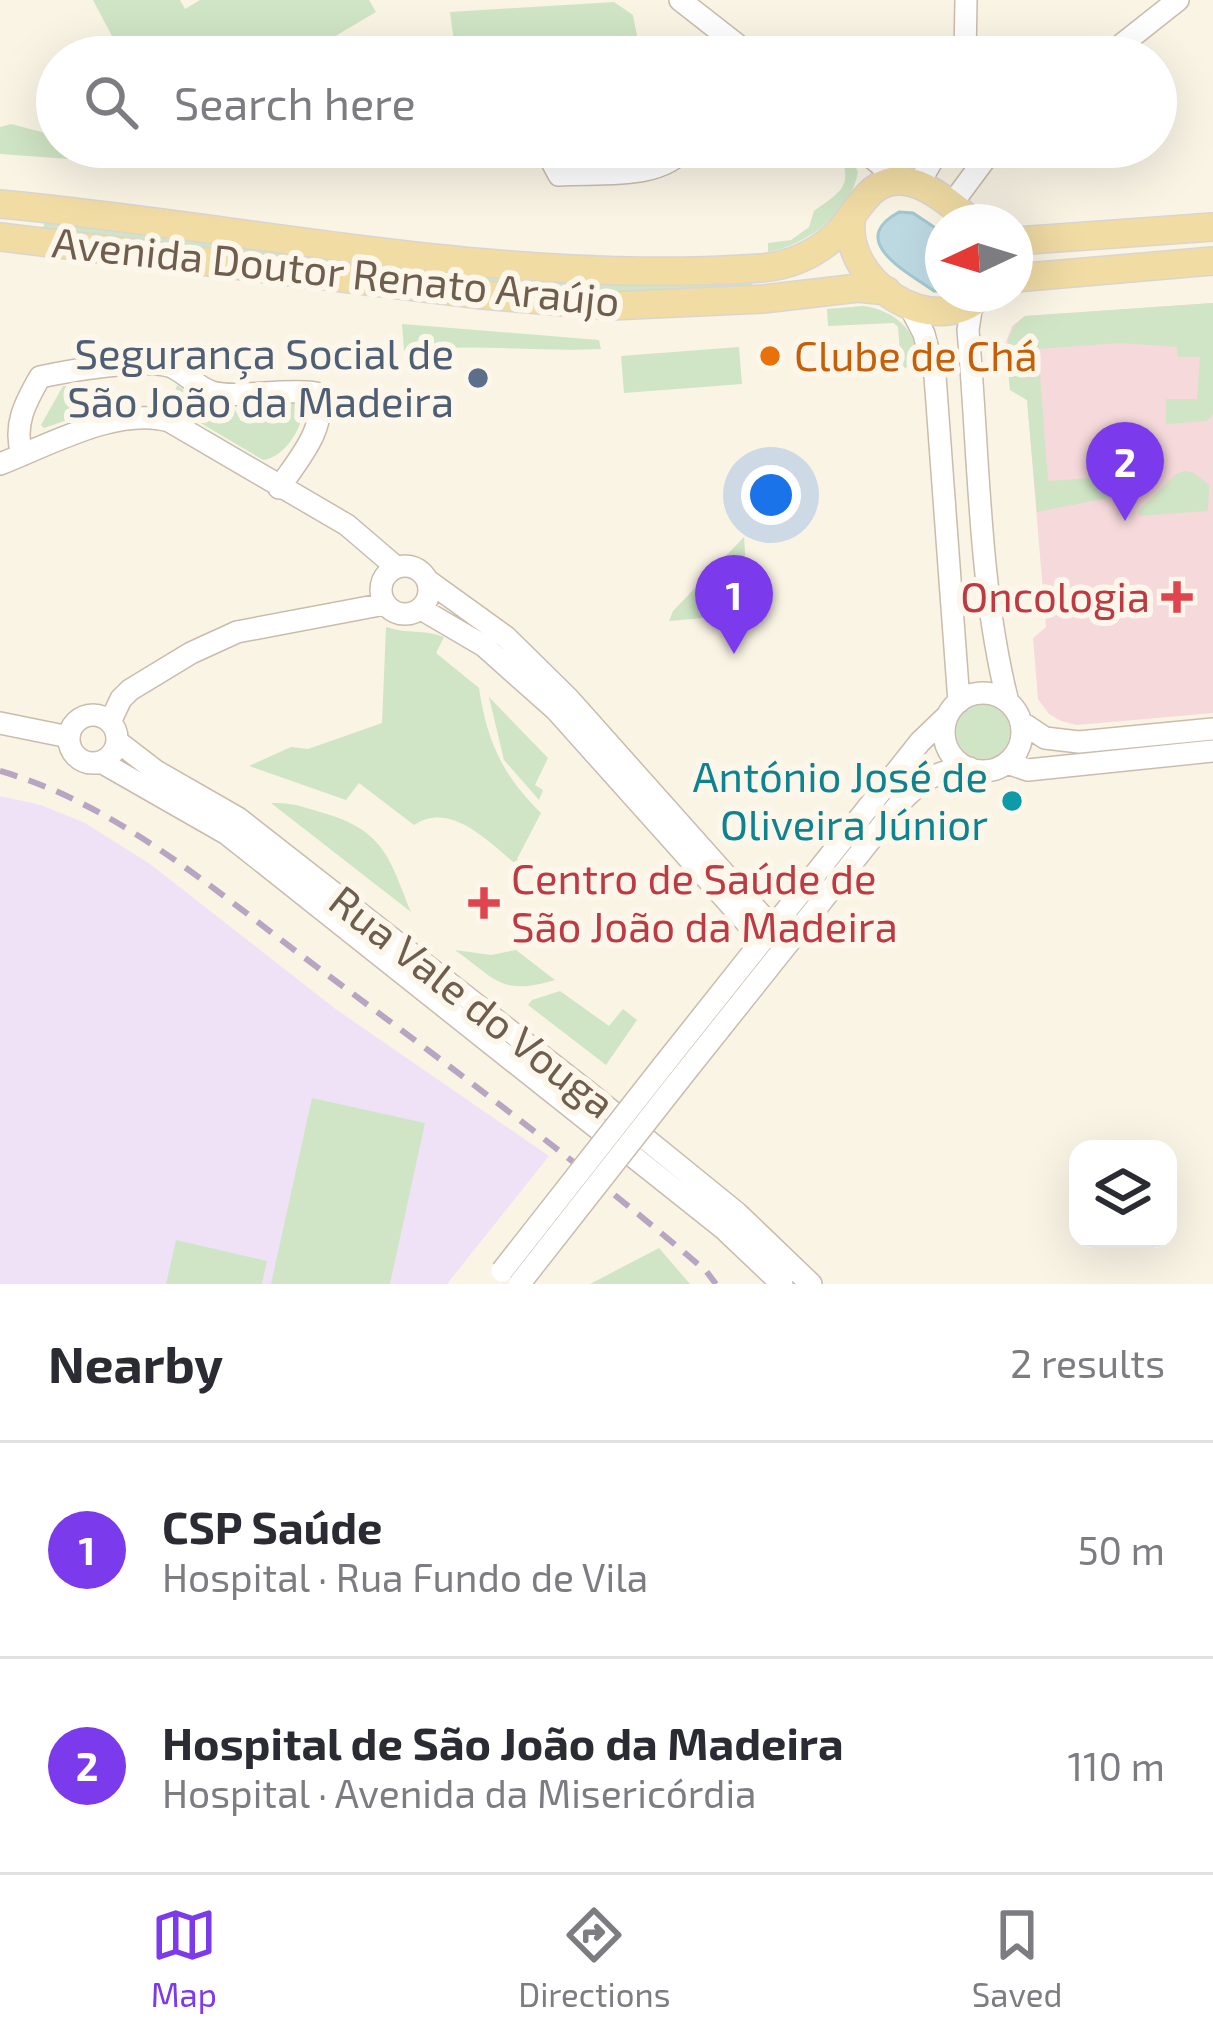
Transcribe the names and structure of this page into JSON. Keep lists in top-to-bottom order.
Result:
{
  "streets": {
    "main road": ["Avenida Doutor Renato Araújo"],
    "street": ["Rua Vale do Vouga"]
  },
  "places": {
    "other": ["Clube de Chá", "Segurança Social de São João da Madeira", "António José de Oliveira Júnior"],
    "health": ["Oncologia", "Centro de Saúde de São João da Madeira"]
  },
  "north": "left",
  "page": {
    "search": "Search here",
    "pins": ["2", "1"],
    "heading": ["Nearby", "2 results"],
    "list": [
      {
        "mark": "1",
        "name": "CSP Saúde",
        "note": "Hospital · Rua Fundo de Vila",
        "value": "50 m"
      },
      {
        "mark": "2",
        "name": "Hospital de São João da Madeira",
        "note": "Hospital · Avenida da Misericórdia",
        "value": "110 m"
      }
    ],
    "nav": ["Map", "Directions", "Saved"]
  }
}
